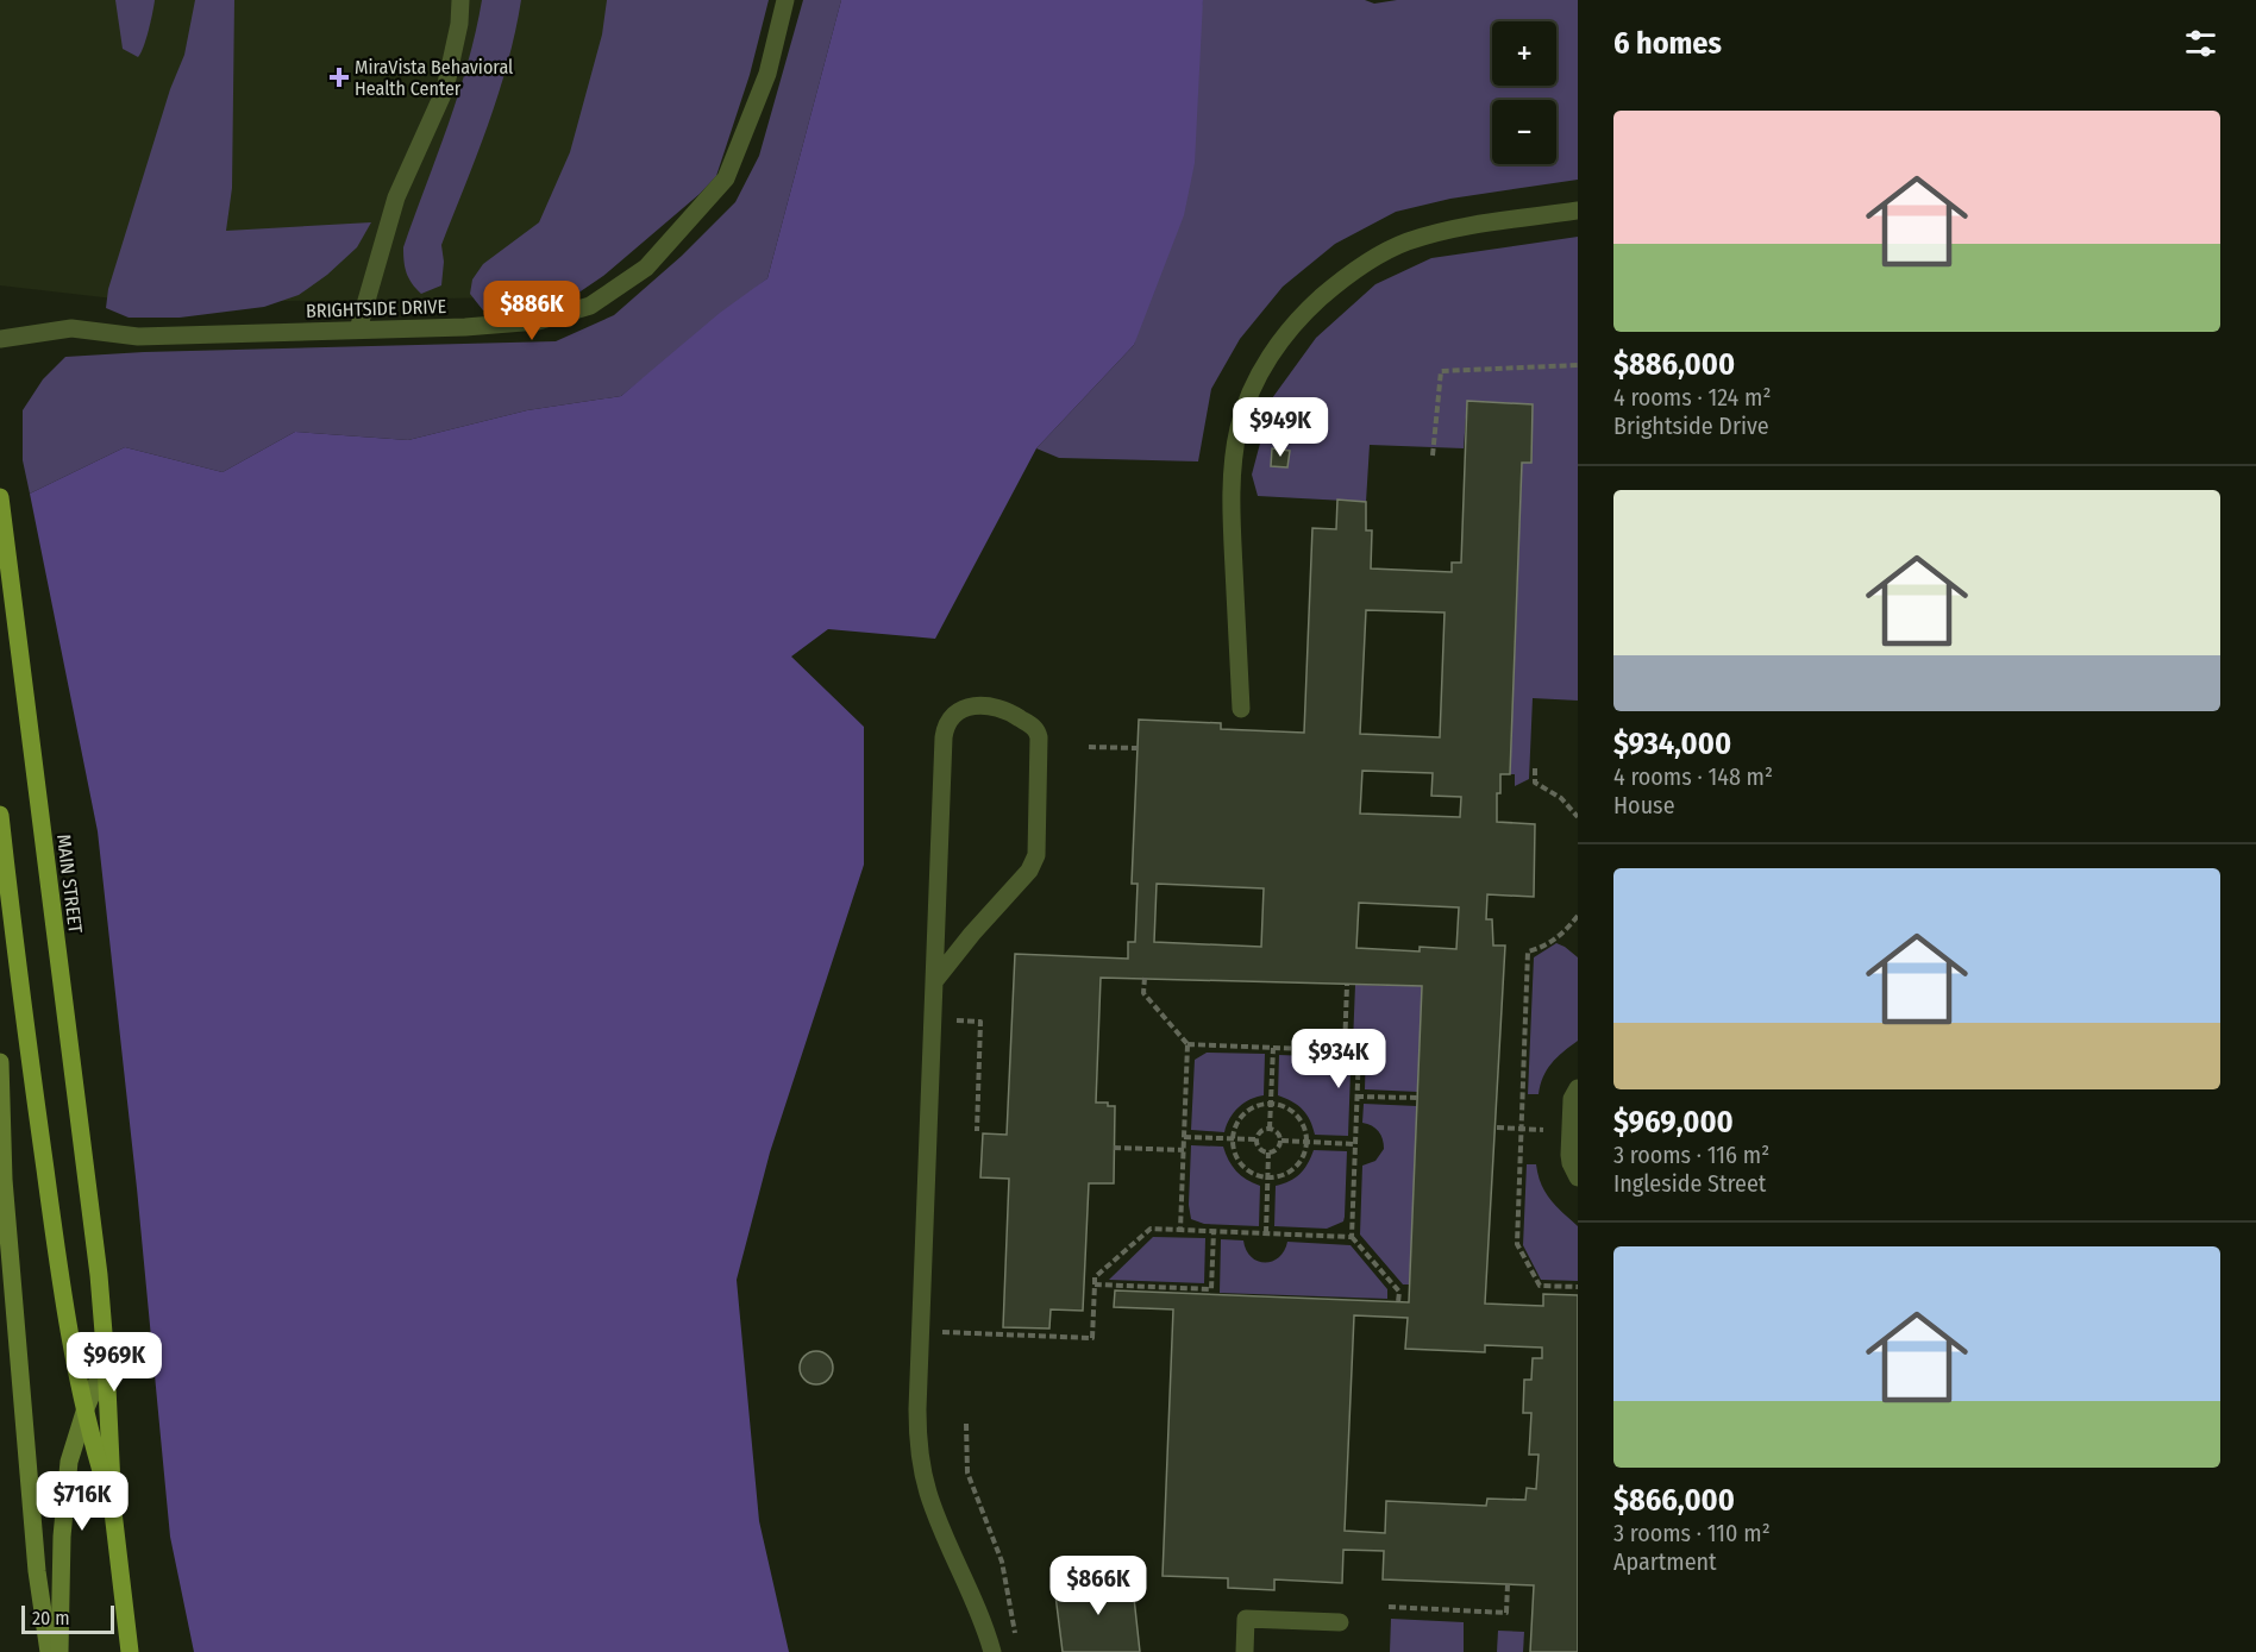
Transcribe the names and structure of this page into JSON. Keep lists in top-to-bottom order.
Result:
{
  "streets": {
    "main road": ["MAIN STREET"],
    "street": ["BRIGHTSIDE DRIVE"]
  },
  "places": {
    "health": ["MiraVista Behavioral Health Center"]
  },
  "scale_bar": "20 m",
  "page": {
    "heading": "6 homes",
    "map_buttons": ["+", "−"],
    "list": [
      {
        "name": "$886,000",
        "note": "4 rooms · 124 m² · Brightside Drive"
      },
      {
        "name": "$934,000",
        "note": "4 rooms · 148 m² · House"
      },
      {
        "name": "$969,000",
        "note": "3 rooms · 116 m² · Ingleside Street"
      },
      {
        "name": "$866,000",
        "note": "3 rooms · 110 m² · Apartment"
      }
    ],
    "price": [
      "$886K",
      "$949K",
      "$934K",
      "$969K",
      "$716K",
      "$866K"
    ],
    "scale": "20 m"
  }
}
